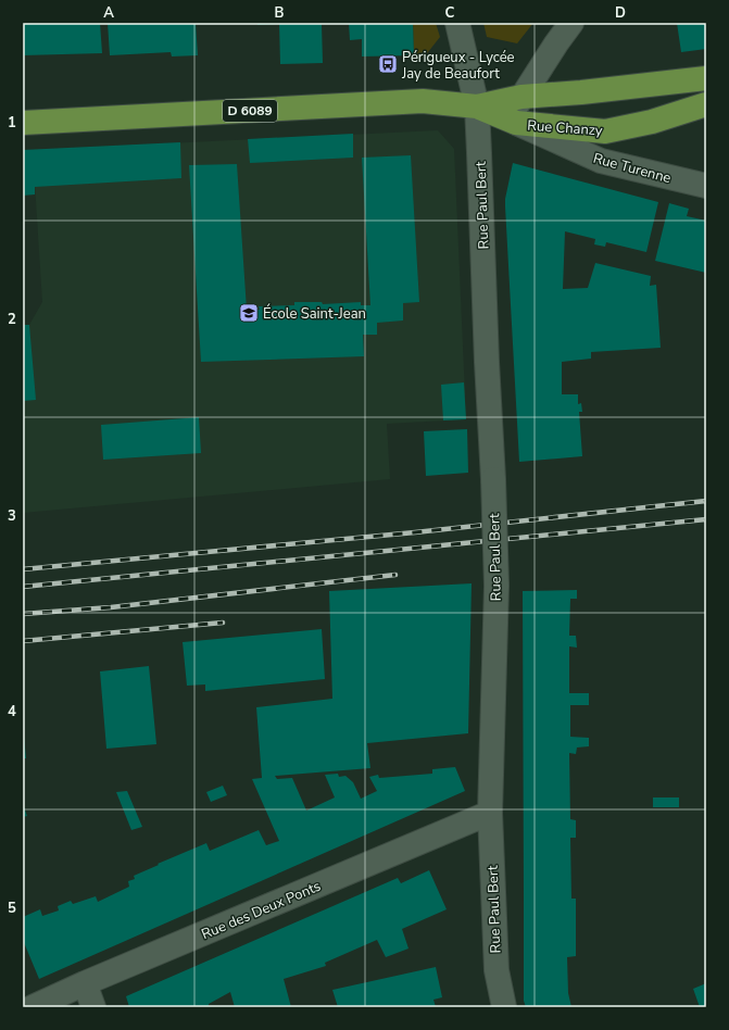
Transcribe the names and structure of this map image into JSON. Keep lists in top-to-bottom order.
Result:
{
  "streets": {
    "main road": ["D 6089", "Rue Chanzy"],
    "street": ["Rue Turenne", "Rue Paul Bert", "Rue des Deux Ponts"]
  },
  "crossings": [
    ["D 6089", "Rue Chanzy"],
    ["D 6089", "Rue Paul Bert"],
    ["Rue Chanzy", "Rue Turenne"],
    ["Rue Chanzy", "Rue Paul Bert"],
    ["Rue Paul Bert", "Rue des Deux Ponts"]
  ],
  "places": {
    "bus stop": ["Périgueux - Lycée Jay de Beaufort"],
    "school or university": ["École Saint-Jean"]
  },
  "grid": {
    "columns": [
      "A",
      "B",
      "C",
      "D"
    ],
    "rows": [
      "1",
      "2",
      "3",
      "4",
      "5"
    ]
  }
}
